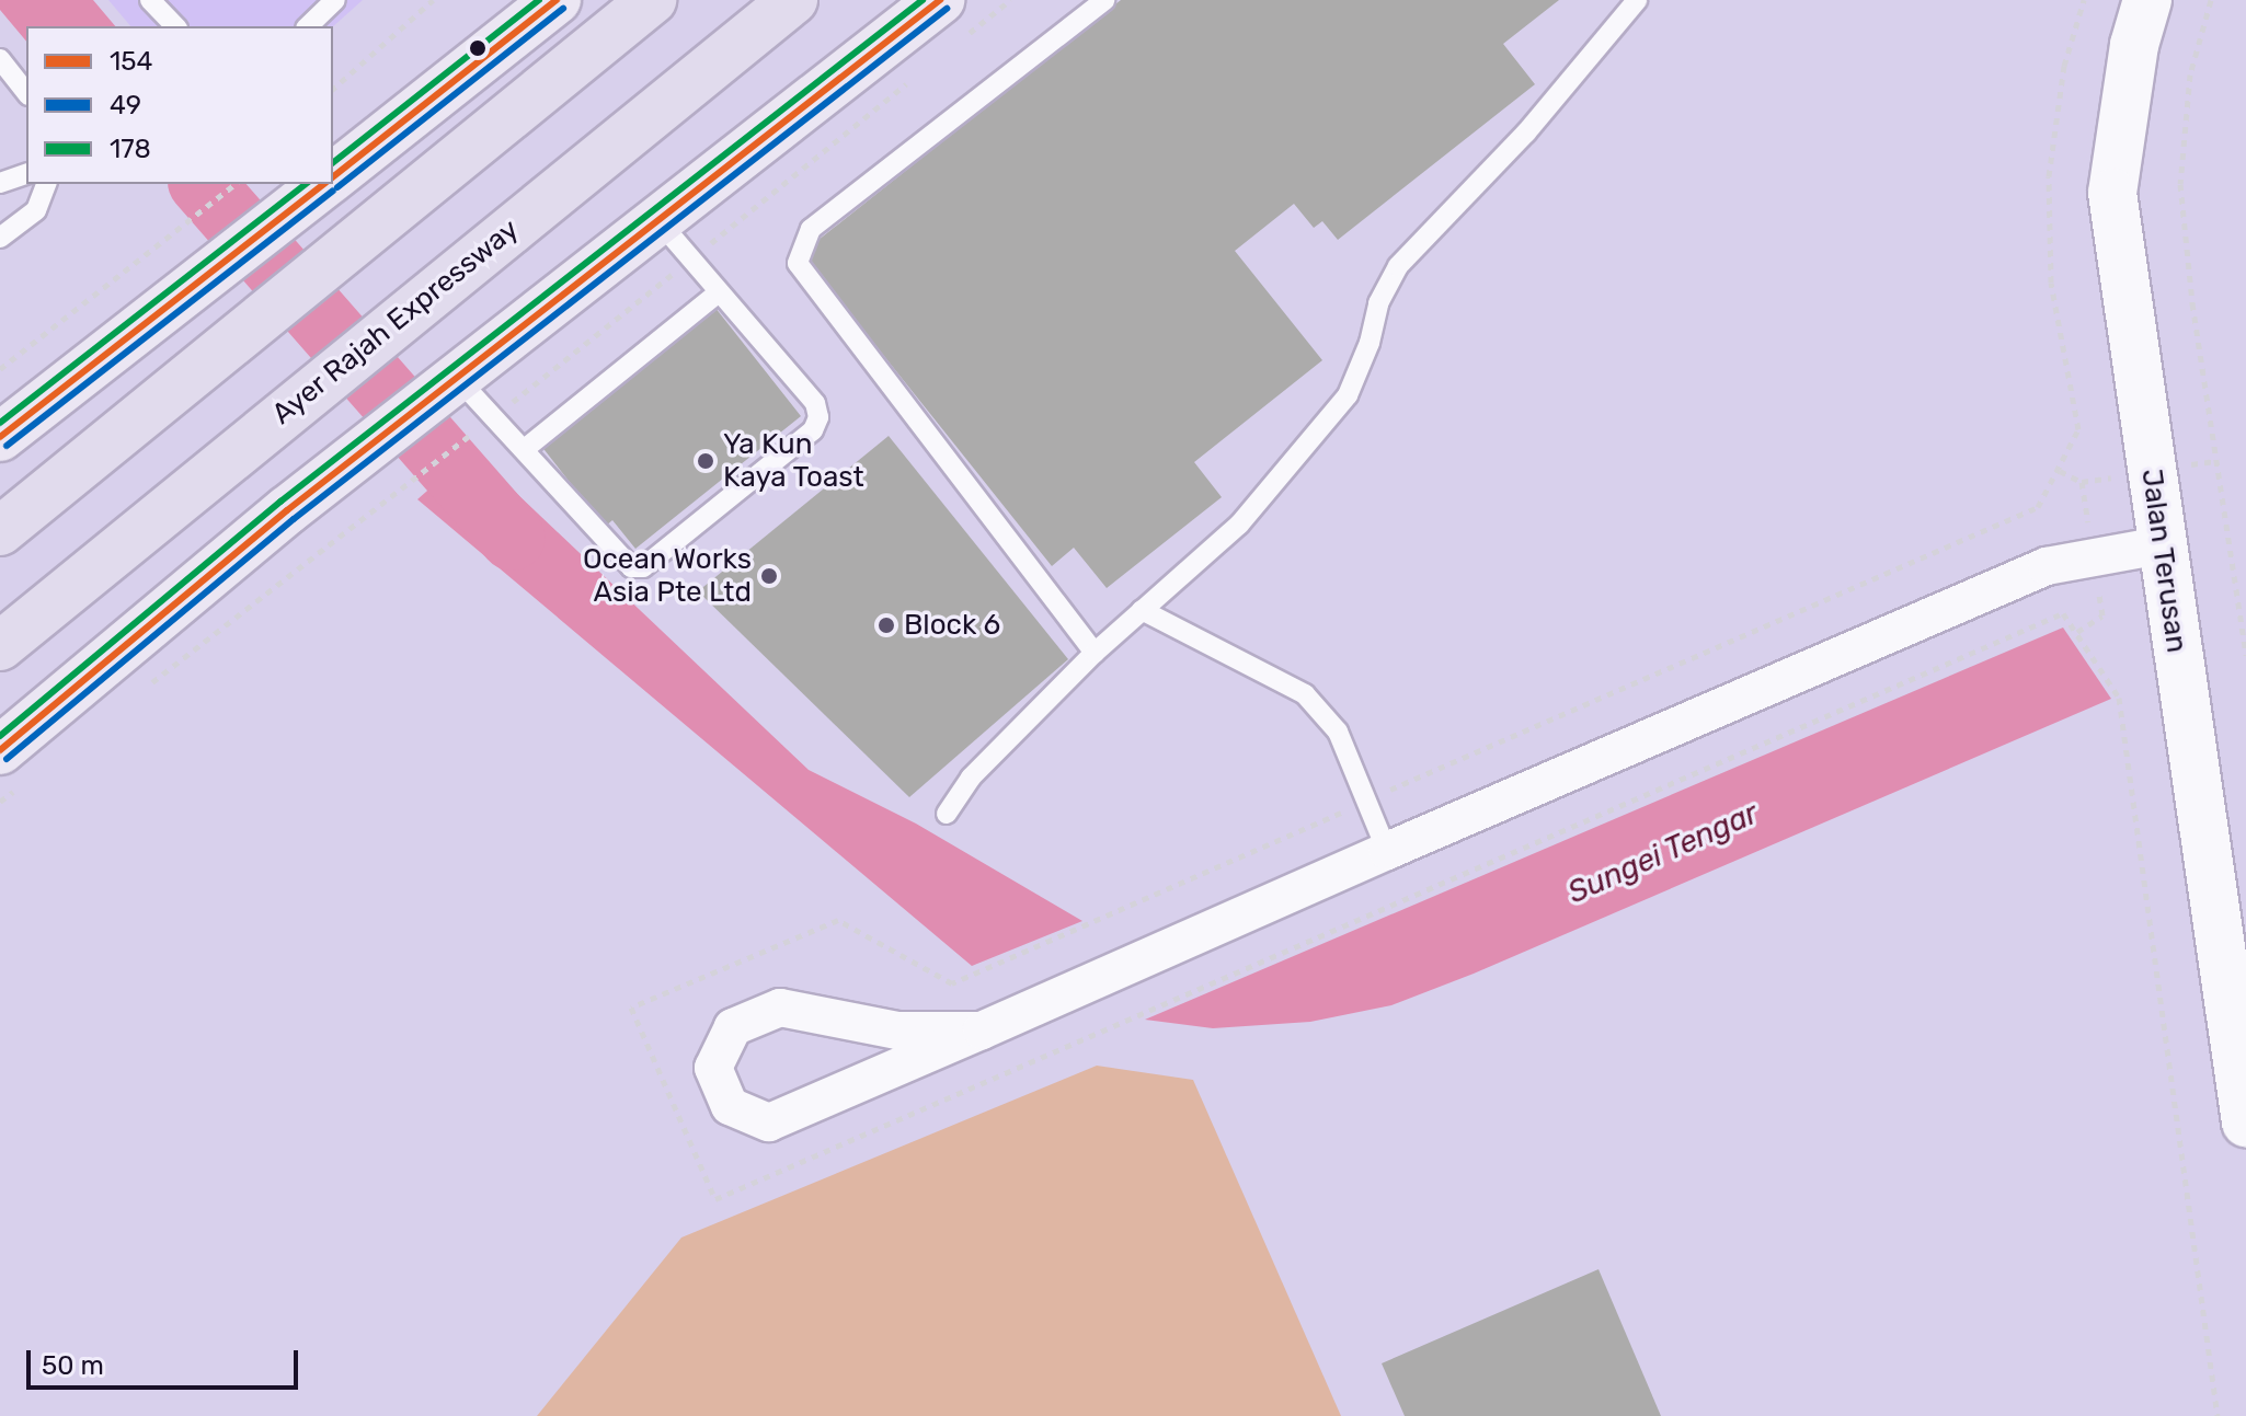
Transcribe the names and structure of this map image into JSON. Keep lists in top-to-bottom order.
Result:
{
  "streets": {
    "highway": ["Ayer Rajah Expressway"],
    "street": ["Jalan Terusan"]
  },
  "water": ["Sungei Tengar"],
  "places": ["Ya Kun Kaya Toast", "Ocean Works Asia Pte Ltd", "Block 6"],
  "lines": ["transit line 154", "transit line 178", "transit line 49"],
  "legend": ["154", "49", "178"],
  "scale_bar": "50 m"
}
